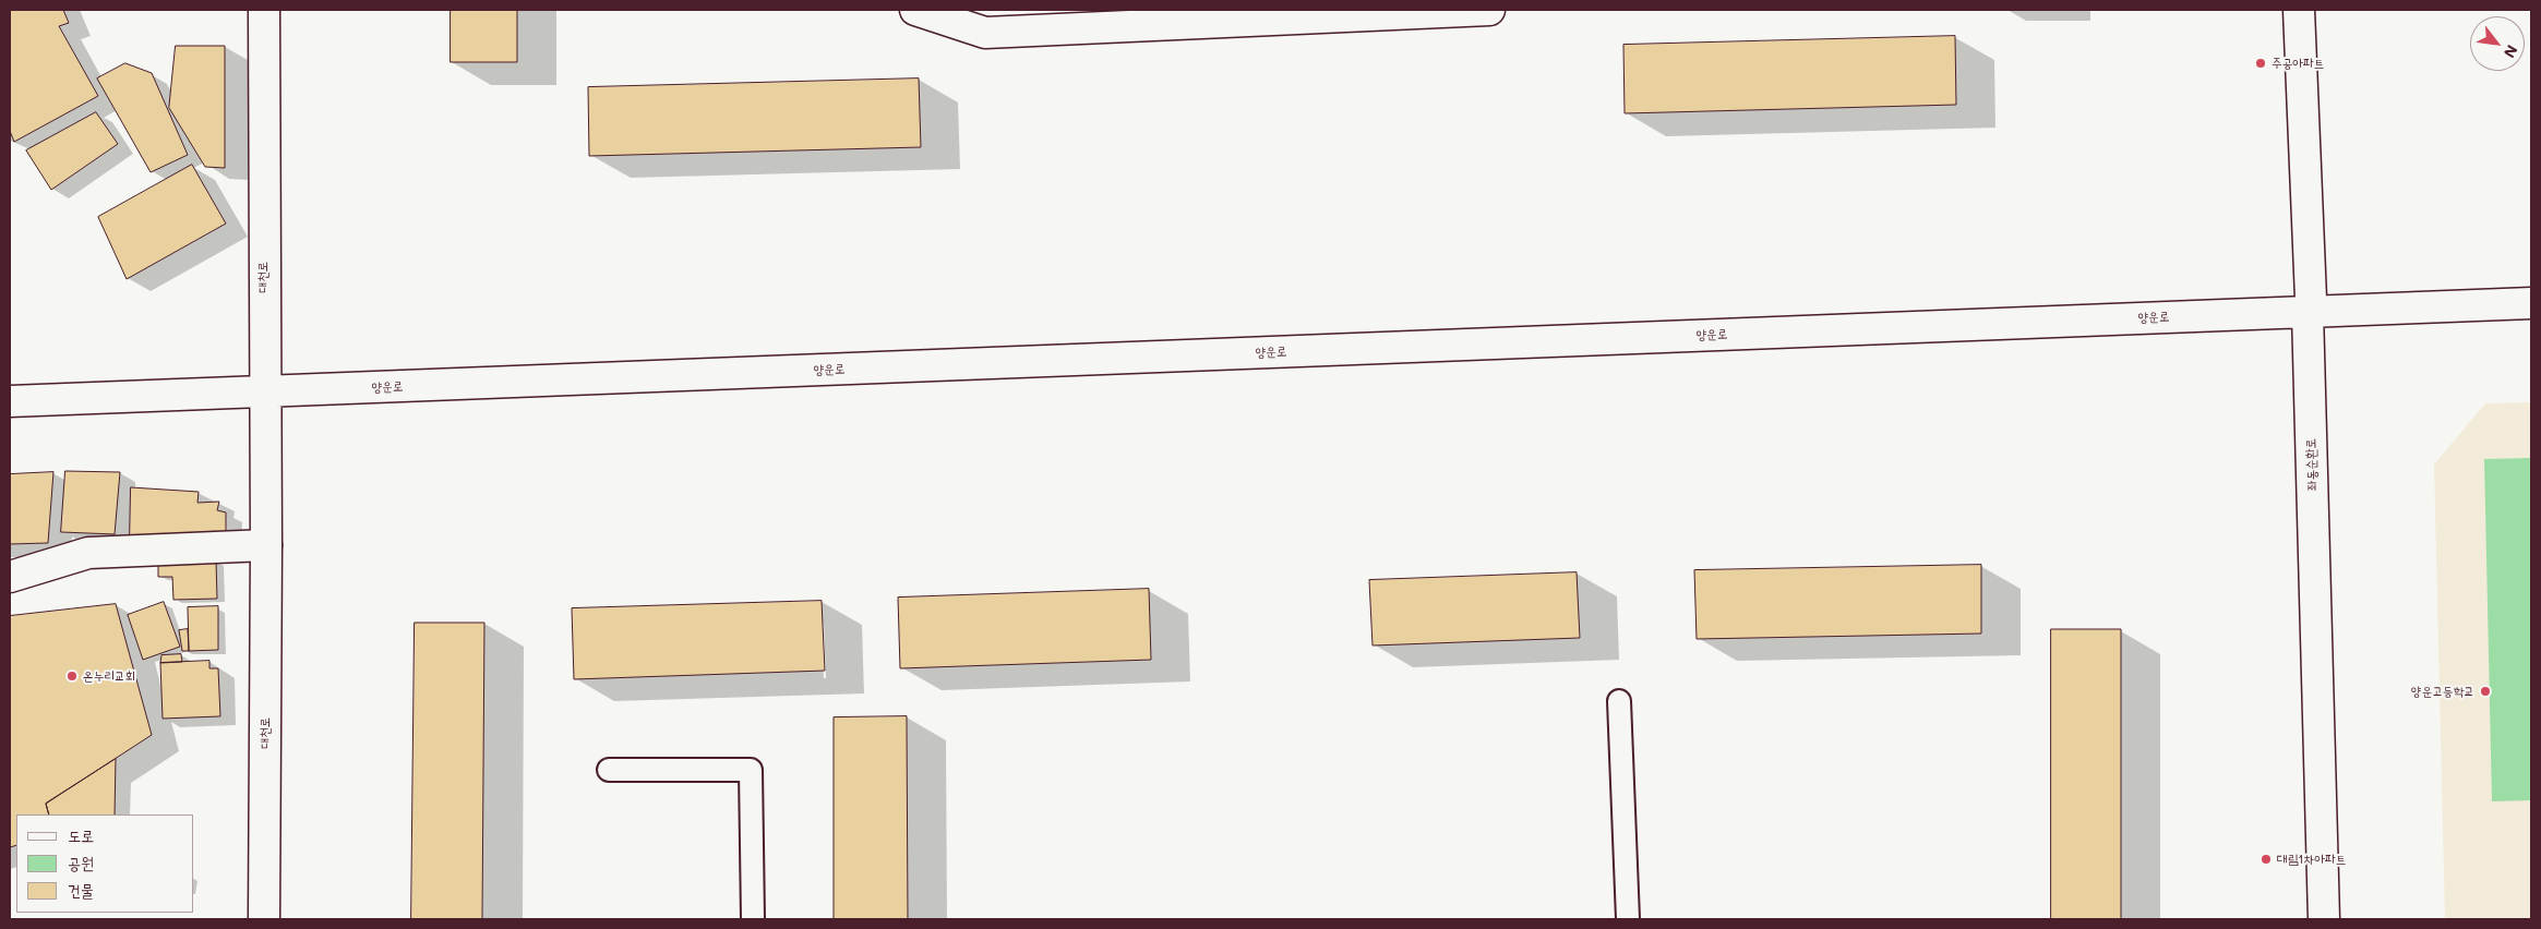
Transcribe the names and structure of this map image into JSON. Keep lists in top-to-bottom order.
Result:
{
  "streets": {
    "street": ["대천로", "양운로", "좌동순환로"]
  },
  "crossings": [
    ["대천로", "양운로"],
    ["양운로", "좌동순환로"]
  ],
  "places": [
    "주공아파트",
    "온누리교회",
    "양운고등학교",
    "대림1차아파트"
  ],
  "legend": ["도로", "공원", "건물"],
  "north": "bottom right"
}
